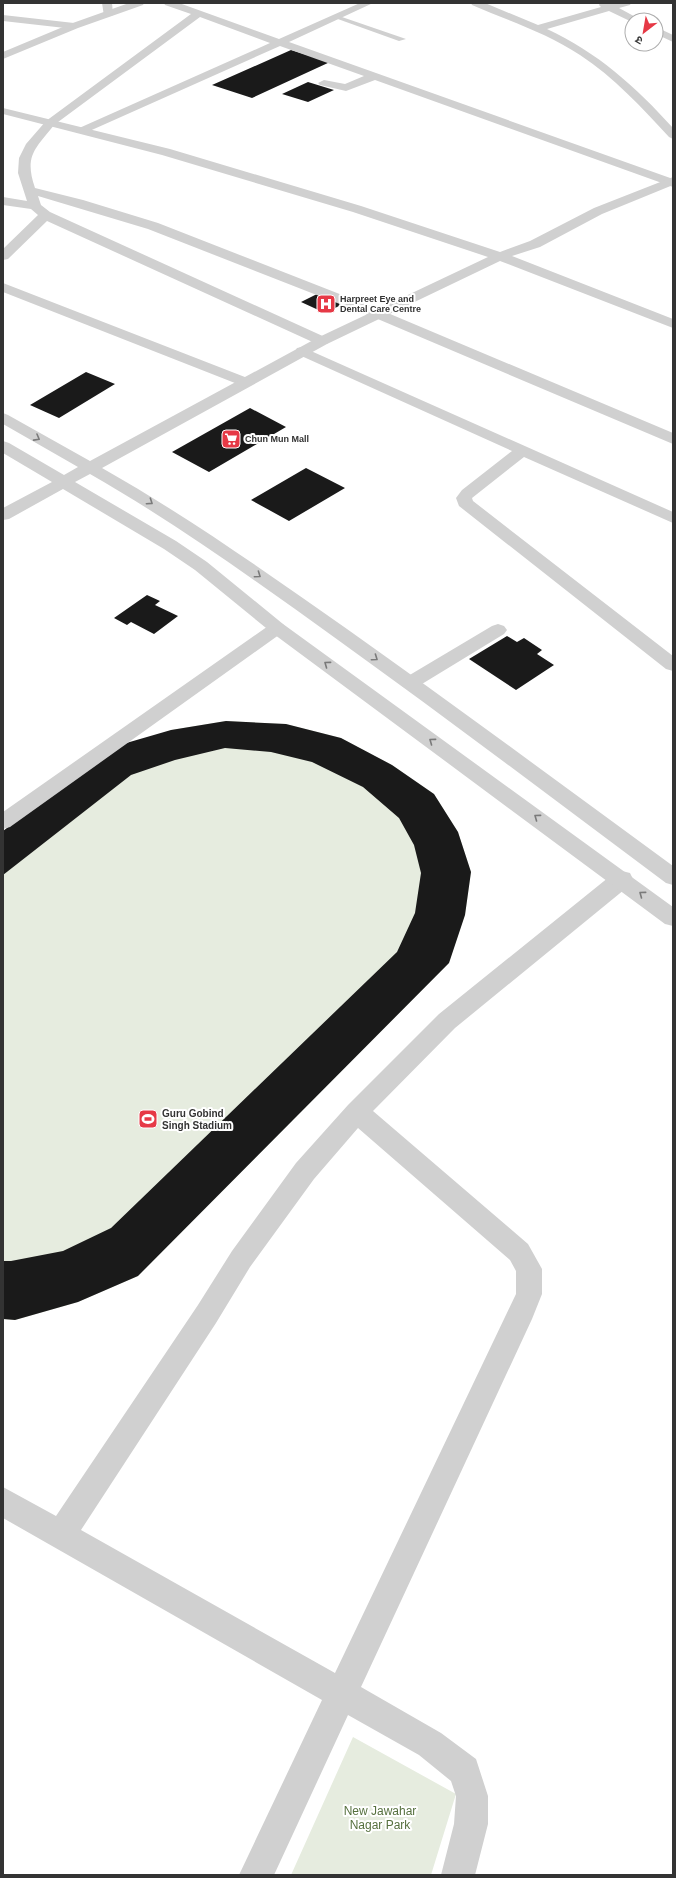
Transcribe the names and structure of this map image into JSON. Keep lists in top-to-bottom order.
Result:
{
  "parks": ["New Jawahar Nagar Park"],
  "places": {
    "hospital": ["Harpreet Eye and Dental Care Centre"],
    "supermarket": ["Chun Mun Mall"],
    "sports": ["Guru Gobind Singh Stadium"]
  },
  "north": "bottom left"
}
